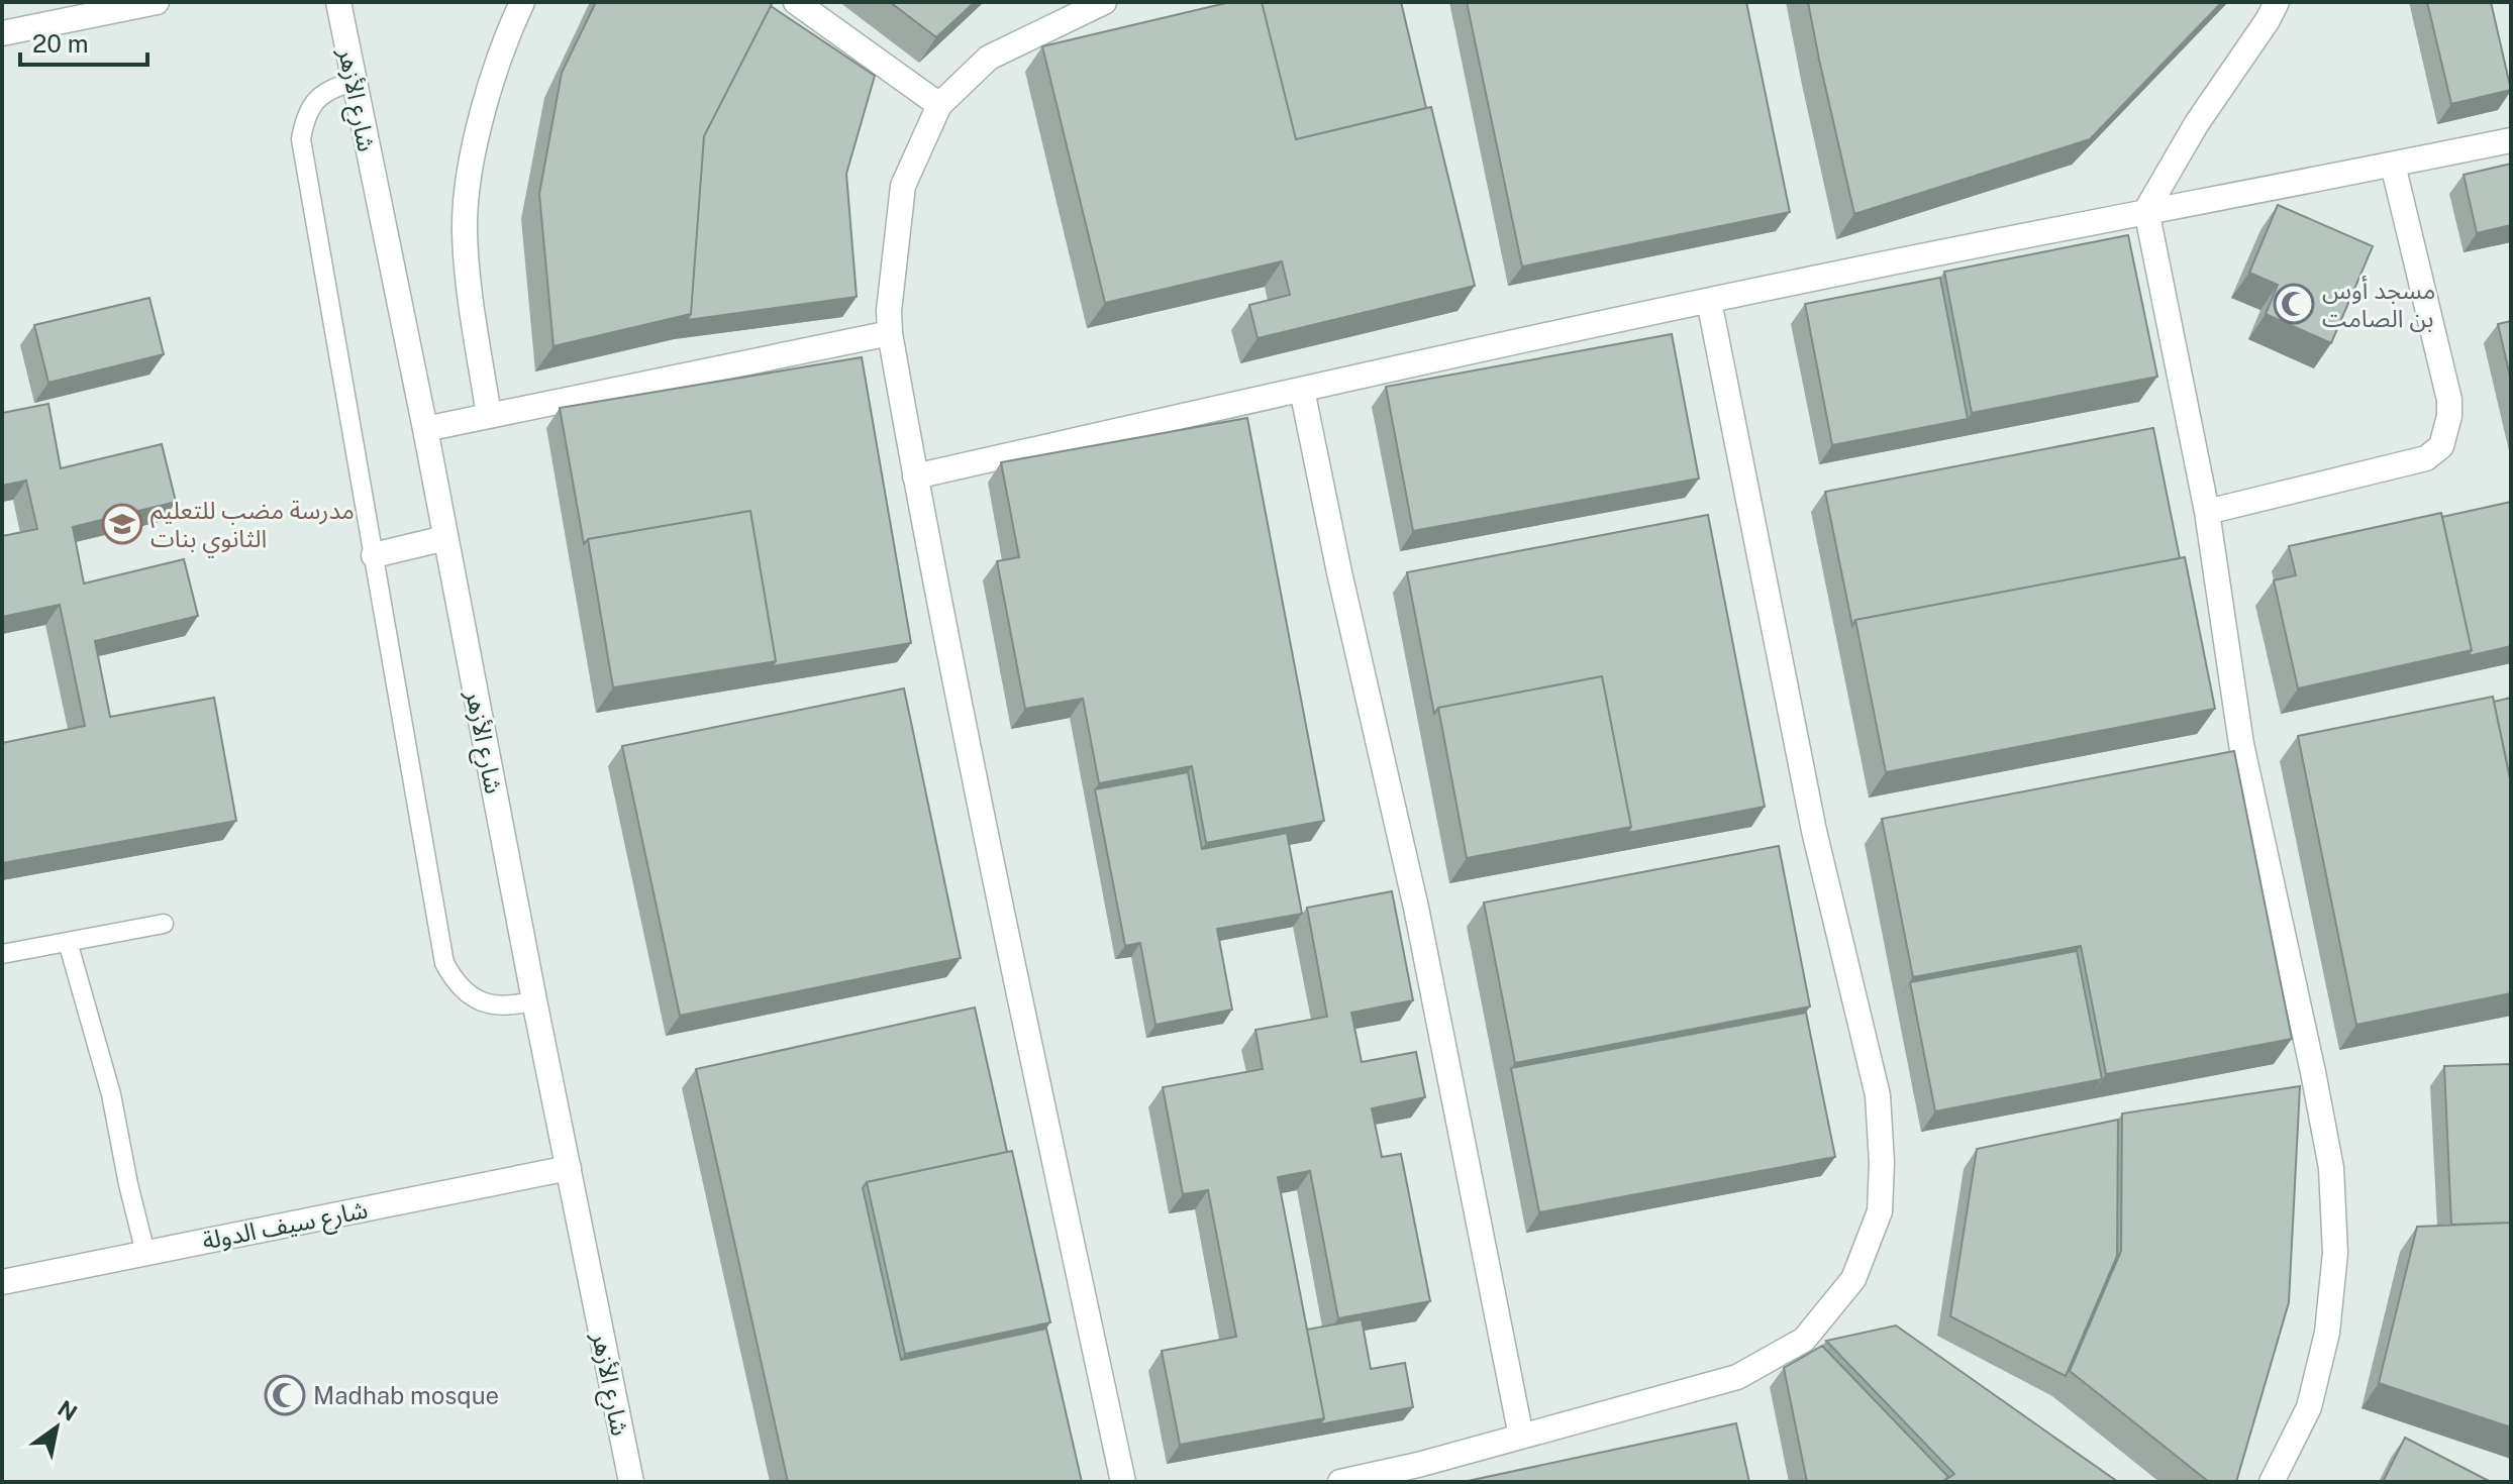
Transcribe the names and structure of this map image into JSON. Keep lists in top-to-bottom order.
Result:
{
  "streets": {
    "street": ["شارع الأزهر", "شارع سيف الدولة"]
  },
  "crossings": [
    ["شارع الأزهر", "شارع سيف الدولة"]
  ],
  "places": {
    "mosque": ["مسجد أوس بن الصامت", "Madhab mosque"],
    "school or university": ["مدرسة مضب للتعليم الثانوي بنات"]
  },
  "scale_bar": "20 m",
  "north": "top right"
}
